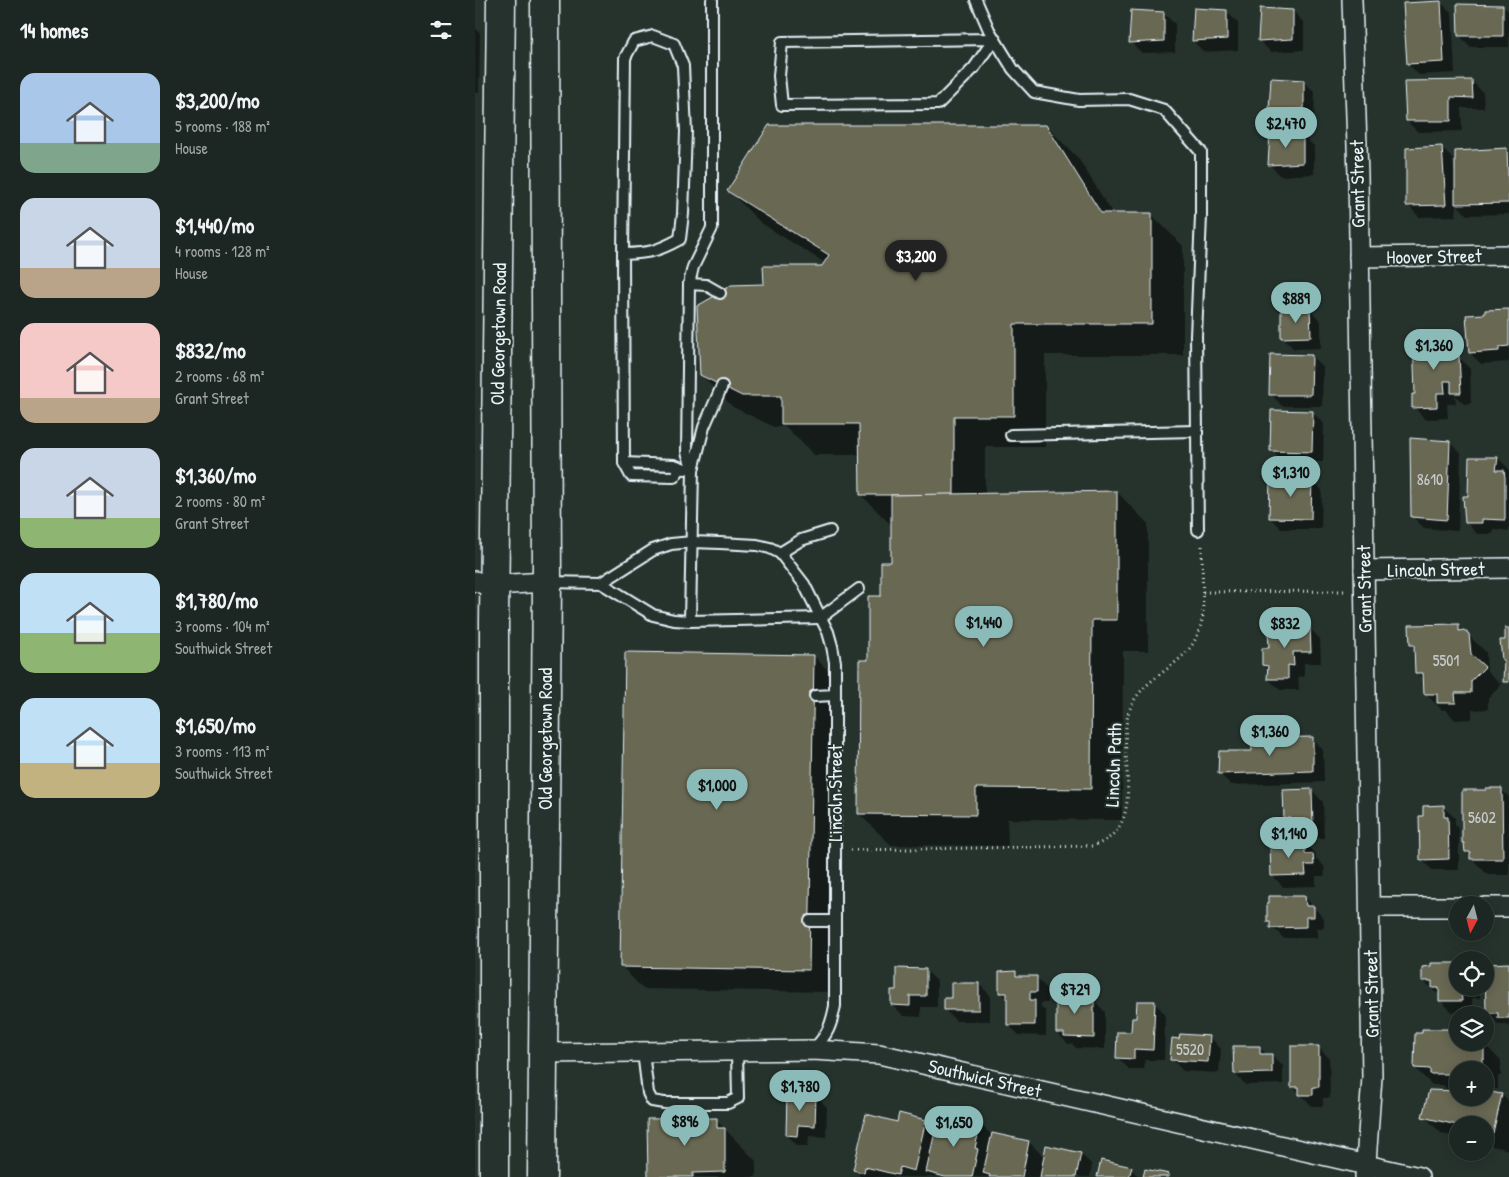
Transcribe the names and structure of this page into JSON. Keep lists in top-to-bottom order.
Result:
{
  "streets": {
    "main road": ["Old Georgetown Road"],
    "street": [
      "Grant Street",
      "Hoover Street",
      "Lincoln Street",
      "Southwick Street"
    ],
    "path": ["Lincoln Path"]
  },
  "crossings": [
    ["Grant Street", "Hoover Street"],
    ["Grant Street", "Lincoln Street"],
    ["Grant Street", "Southwick Street"],
    ["Old Georgetown Road", "Southwick Street"],
    ["Lincoln Street", "Lincoln Path"],
    ["Lincoln Street", "Southwick Street"]
  ],
  "house_numbers": [
    "8610",
    "5501",
    "5602",
    "5520"
  ],
  "north": "bottom",
  "page": {
    "heading": "14 homes",
    "list": [
      {
        "name": "$3,200/mo",
        "note": "5 rooms · 188 m² · House"
      },
      {
        "name": "$1,440/mo",
        "note": "4 rooms · 128 m² · House"
      },
      {
        "name": "$832/mo",
        "note": "2 rooms · 68 m² · Grant Street"
      },
      {
        "name": "$1,360/mo",
        "note": "2 rooms · 80 m² · Grant Street"
      },
      {
        "name": "$1,780/mo",
        "note": "3 rooms · 104 m² · Southwick Street"
      },
      {
        "name": "$1,650/mo",
        "note": "3 rooms · 113 m² · Southwick Street"
      }
    ],
    "price": [
      "$2,470",
      "$3,200",
      "$889",
      "$1,360",
      "$1,310",
      "$1,440",
      "$832",
      "$1,360",
      "$1,000",
      "$1,140",
      "$729",
      "$1,780",
      "$896",
      "$1,650"
    ],
    "map_buttons": ["+", "−"]
  }
}
